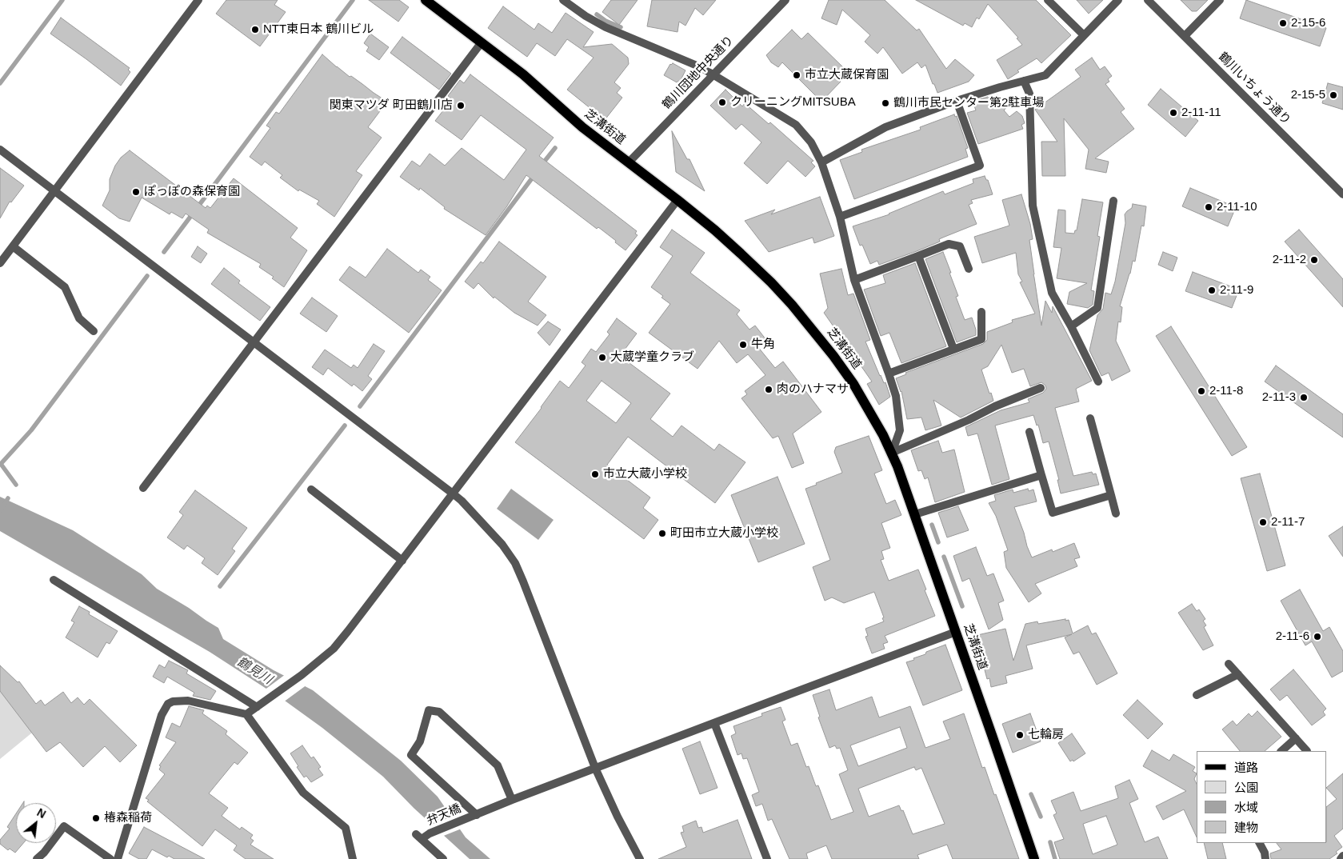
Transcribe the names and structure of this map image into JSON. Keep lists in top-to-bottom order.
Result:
{
  "streets": {
    "main road": ["芝溝街道"],
    "street": ["鶴川団地中央通り", "鶴川いちょう通り", "弁天橋"]
  },
  "crossings": [
    ["鶴川団地中央通り", "芝溝街道"],
    ["芝溝街道", "弁天橋"]
  ],
  "water": ["鶴見川"],
  "places": [
    "2-15-6",
    "NTT東日本 鶴川ビル",
    "市立大蔵保育園",
    "2-15-5",
    "クリーニングMITSUBA",
    "鶴川市民センター第2駐車場",
    "関東マツダ 町田鶴川店",
    "2-11-11",
    "ぽっぽの森保育園",
    "2-11-10",
    "2-11-2",
    "2-11-9",
    "牛角",
    "大蔵学童クラブ",
    "肉のハナマサ",
    "2-11-8",
    "2-11-3",
    "市立大蔵小学校",
    "2-11-7",
    "町田市立大蔵小学校",
    "2-11-6",
    "七輪房",
    "椿森稲荷"
  ],
  "legend": [
    "道路",
    "公園",
    "水域",
    "建物"
  ],
  "north": "top right"
}
